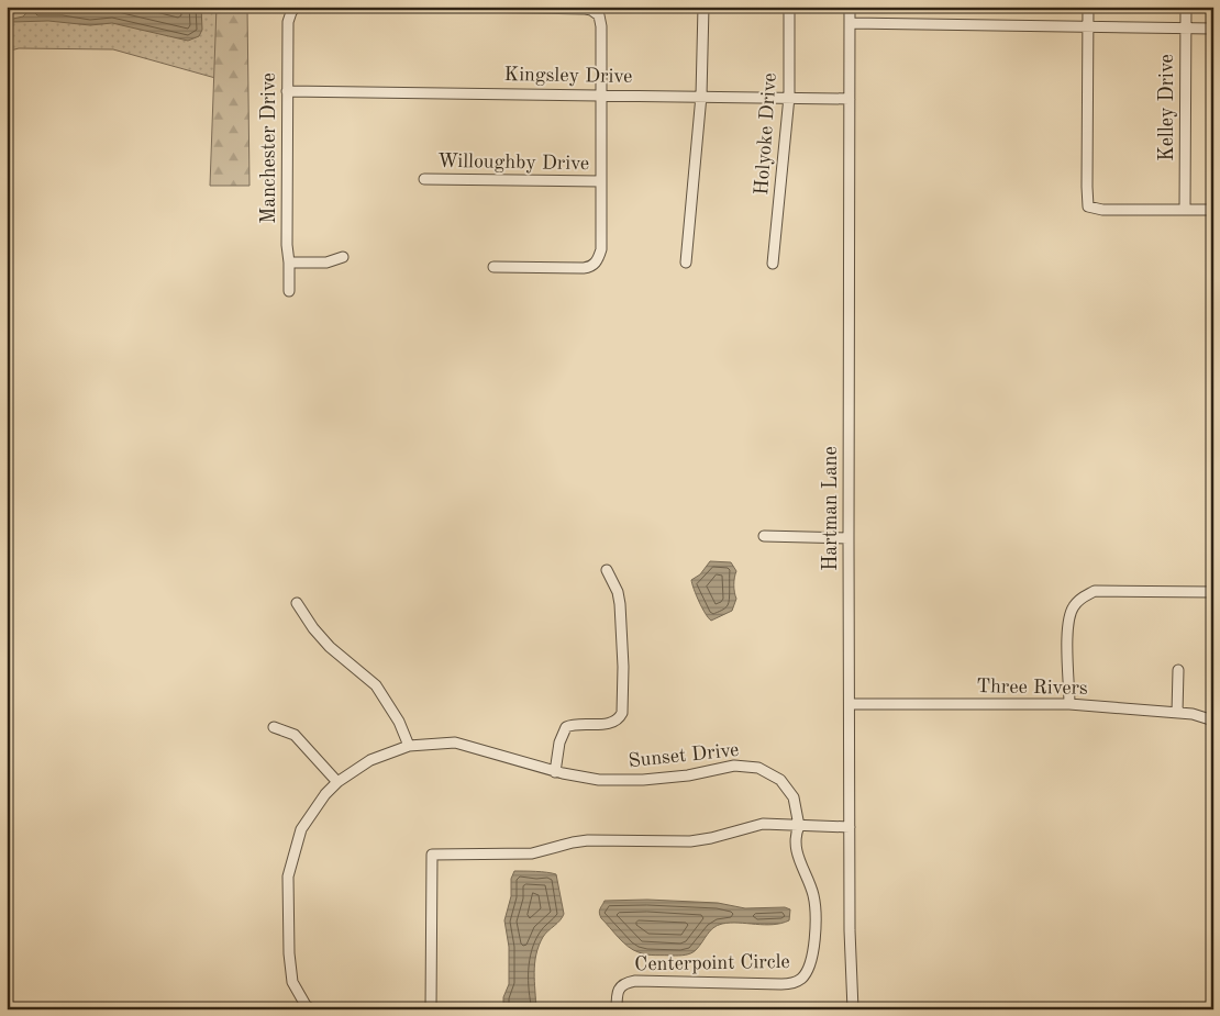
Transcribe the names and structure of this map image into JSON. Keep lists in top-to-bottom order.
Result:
{
  "streets": {
    "street": [
      "Kingsley Drive",
      "Kelley Drive",
      "Holyoke Drive",
      "Manchester Drive",
      "Willoughby Drive",
      "Hartman Lane",
      "Three Rivers",
      "Sunset Drive",
      "Centerpoint Circle"
    ]
  },
  "crossings": [
    ["Kingsley Drive", "Holyoke Drive"],
    ["Kingsley Drive", "Manchester Drive"],
    ["Kingsley Drive", "Hartman Lane"],
    ["Hartman Lane", "Three Rivers"],
    ["Sunset Drive", "Centerpoint Circle"]
  ]
}
